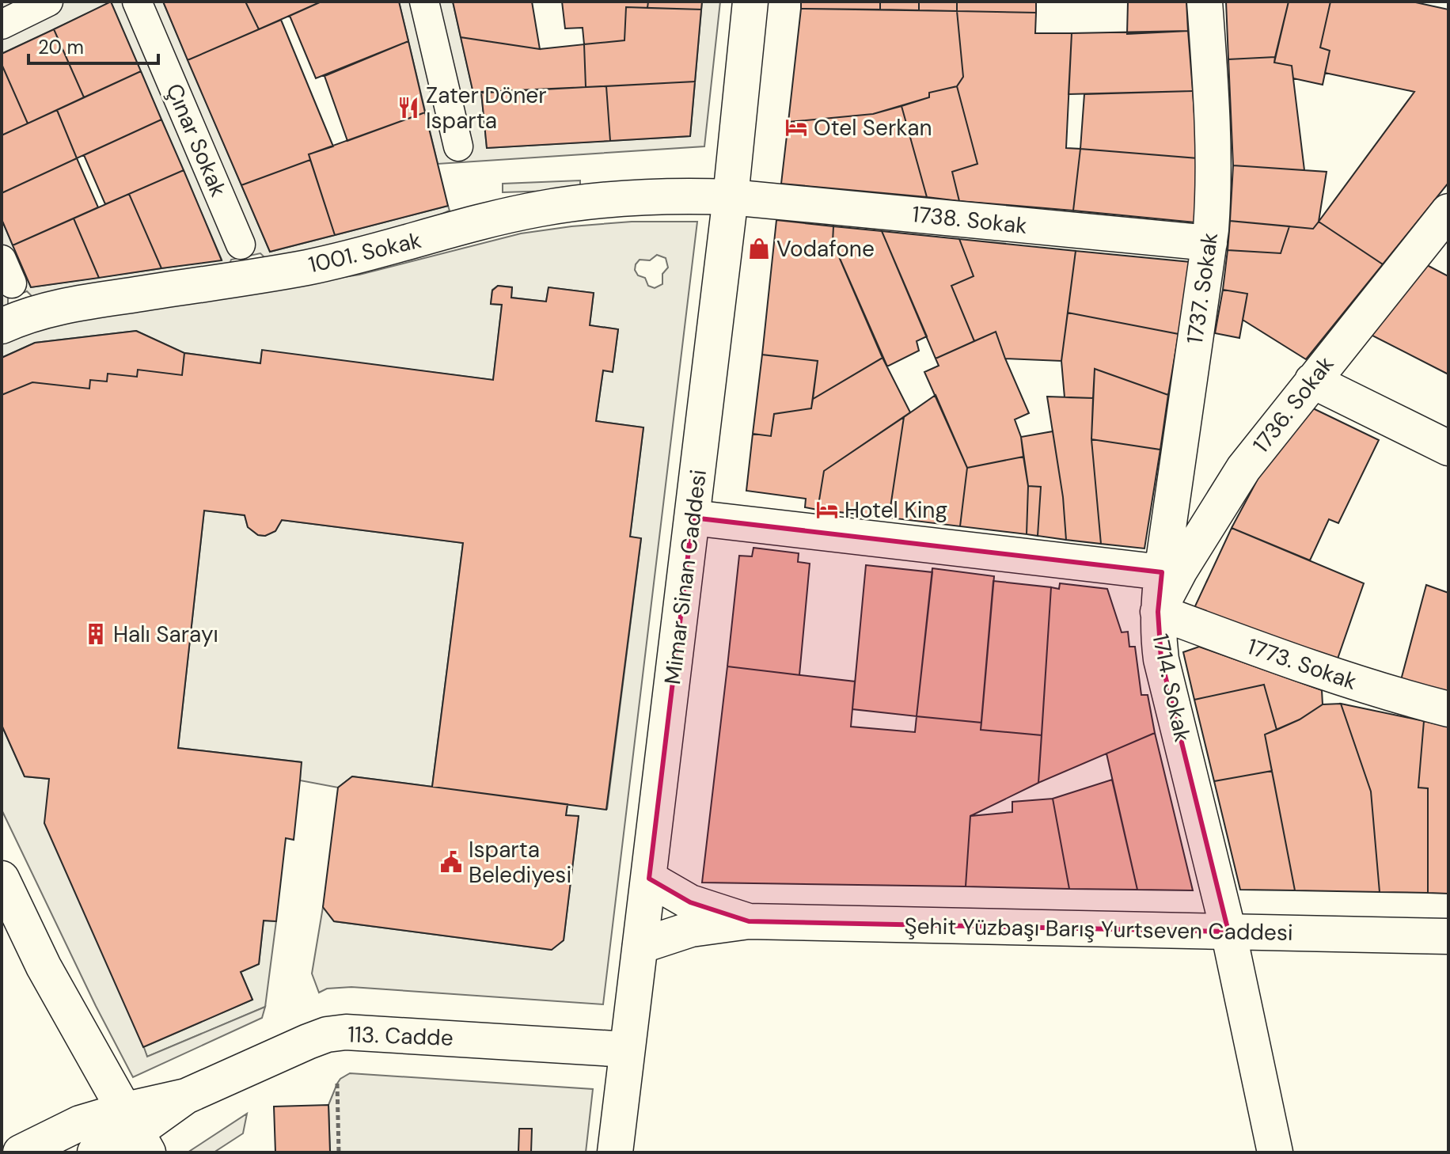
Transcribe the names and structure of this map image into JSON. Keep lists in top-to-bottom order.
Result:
{
  "streets": {
    "street": [
      "Çınar Sokak",
      "1738. Sokak",
      "1001. Sokak",
      "1737. Sokak",
      "1736. Sokak",
      "Mimar Sinan Caddesi",
      "1773. Sokak",
      "1714. Sokak",
      "Şehit Yüzbaşı Barış Yurtseven Caddesi",
      "113. Cadde"
    ]
  },
  "crossings": [
    ["1738. Sokak", "1001. Sokak"],
    ["1738. Sokak", "1737. Sokak"],
    ["1738. Sokak", "Mimar Sinan Caddesi"],
    ["1001. Sokak", "Mimar Sinan Caddesi"],
    ["1737. Sokak", "1714. Sokak"],
    ["1736. Sokak", "1773. Sokak"],
    ["1736. Sokak", "1714. Sokak"],
    ["Mimar Sinan Caddesi", "Şehit Yüzbaşı Barış Yurtseven Caddesi"],
    ["Mimar Sinan Caddesi", "113. Cadde"],
    ["1773. Sokak", "1714. Sokak"],
    ["1714. Sokak", "Şehit Yüzbaşı Barış Yurtseven Caddesi"]
  ],
  "places": {
    "restaurant": ["Zater Döner Isparta"],
    "hotel": ["Otel Serkan", "Hotel King"],
    "shop": ["Vodafone"],
    "building": ["Halı Sarayı"],
    "public building": ["Isparta Belediyesi"]
  },
  "scale_bar": "20 m"
}
